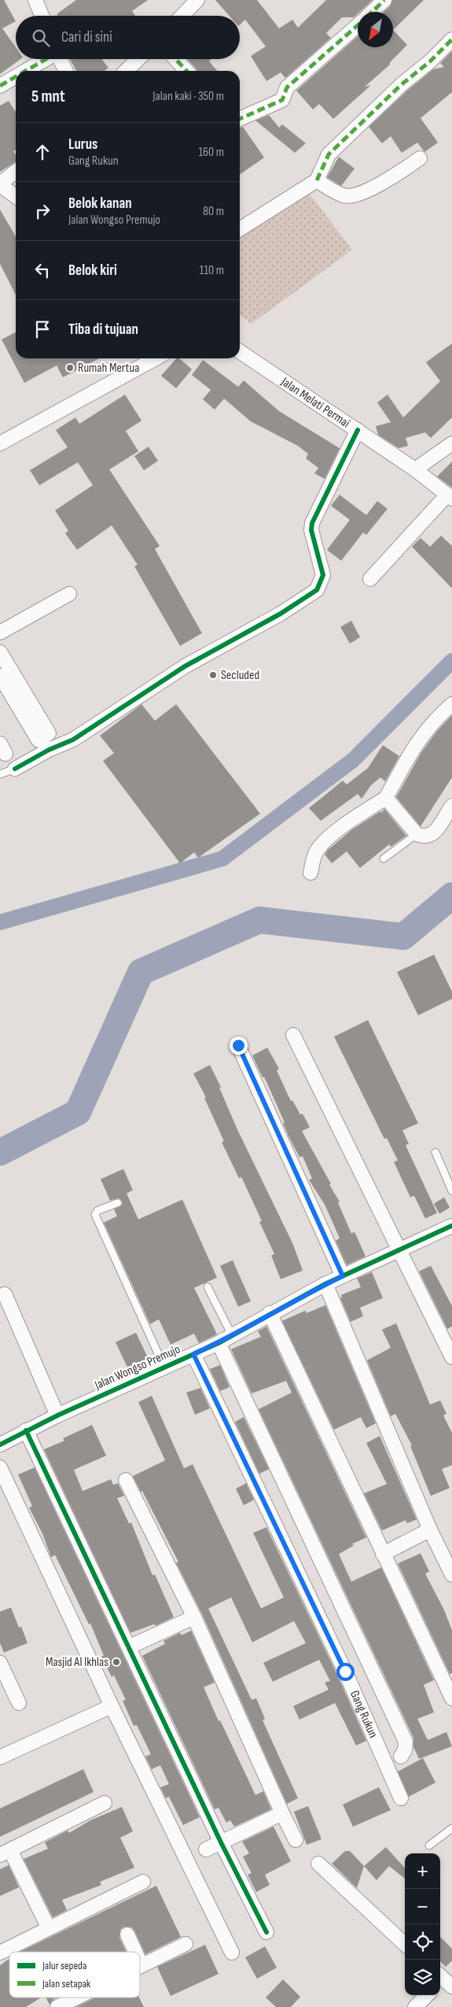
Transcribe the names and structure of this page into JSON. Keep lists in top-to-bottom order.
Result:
{
  "streets": {
    "street": ["Jalan Melati Permai", "Jalan Wongso Premujo", "Gang Rukun"]
  },
  "crossings": [
    ["Jalan Wongso Premujo", "Gang Rukun"]
  ],
  "places": ["Rumah Mertua", "Secluded", "Masjid Al Ikhlas"],
  "legend": ["Jalur sepeda", "Jalan setapak"],
  "north": "bottom left",
  "page": {
    "search": "Cari di sini",
    "heading": ["5 mnt", "Jalan kaki · 350 m"],
    "list": [
      ["Lurus", "Gang Rukun", "160 m"],
      ["Belok kanan", "Jalan Wongso Premujo", "80 m"],
      ["Belok kiri", "110 m"],
      "Tiba di tujuan"
    ],
    "map_buttons": ["+", "−"]
  }
}
